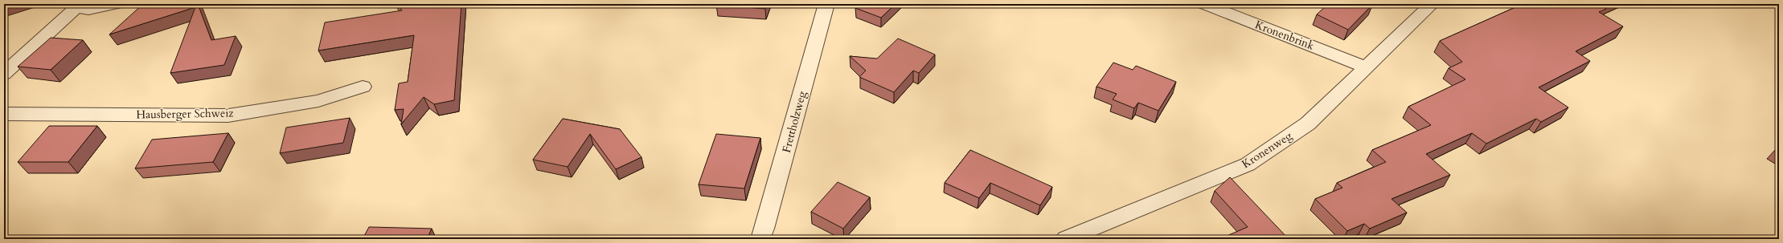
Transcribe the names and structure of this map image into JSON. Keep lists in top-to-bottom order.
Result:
{
  "streets": {
    "street": [
      "Kronenbrink",
      "Hausberger Schweiz",
      "Frettholzweg",
      "Kronenweg"
    ]
  },
  "crossings": [
    ["Kronenbrink", "Kronenweg"]
  ]
}
